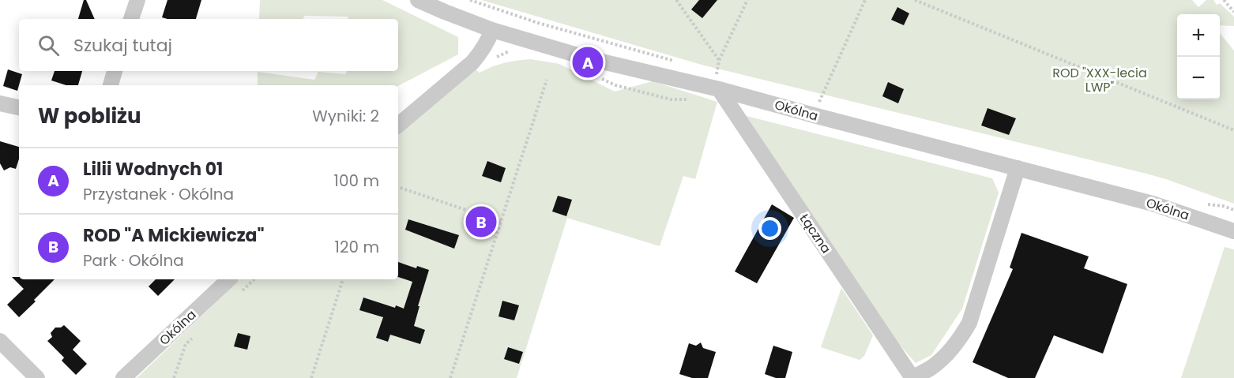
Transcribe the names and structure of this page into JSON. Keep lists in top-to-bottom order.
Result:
{
  "streets": {
    "street": ["Okólna", "Łączna"]
  },
  "crossings": [
    ["Okólna", "Łączna"]
  ],
  "parks": ["ROD \"XXX-lecia LWP\""],
  "page": {
    "map_buttons": ["+", "−"],
    "search": "Szukaj tutaj",
    "pins": ["A", "B"],
    "heading": ["W pobliżu", "Wyniki: 2"],
    "list": [
      {
        "mark": "A",
        "name": "Lilii Wodnych 01",
        "note": "Przystanek · Okólna",
        "value": "100 m"
      },
      {
        "mark": "B",
        "name": "ROD \"A Mickiewicza\"",
        "note": "Park · Okólna",
        "value": "120 m"
      }
    ]
  }
}
